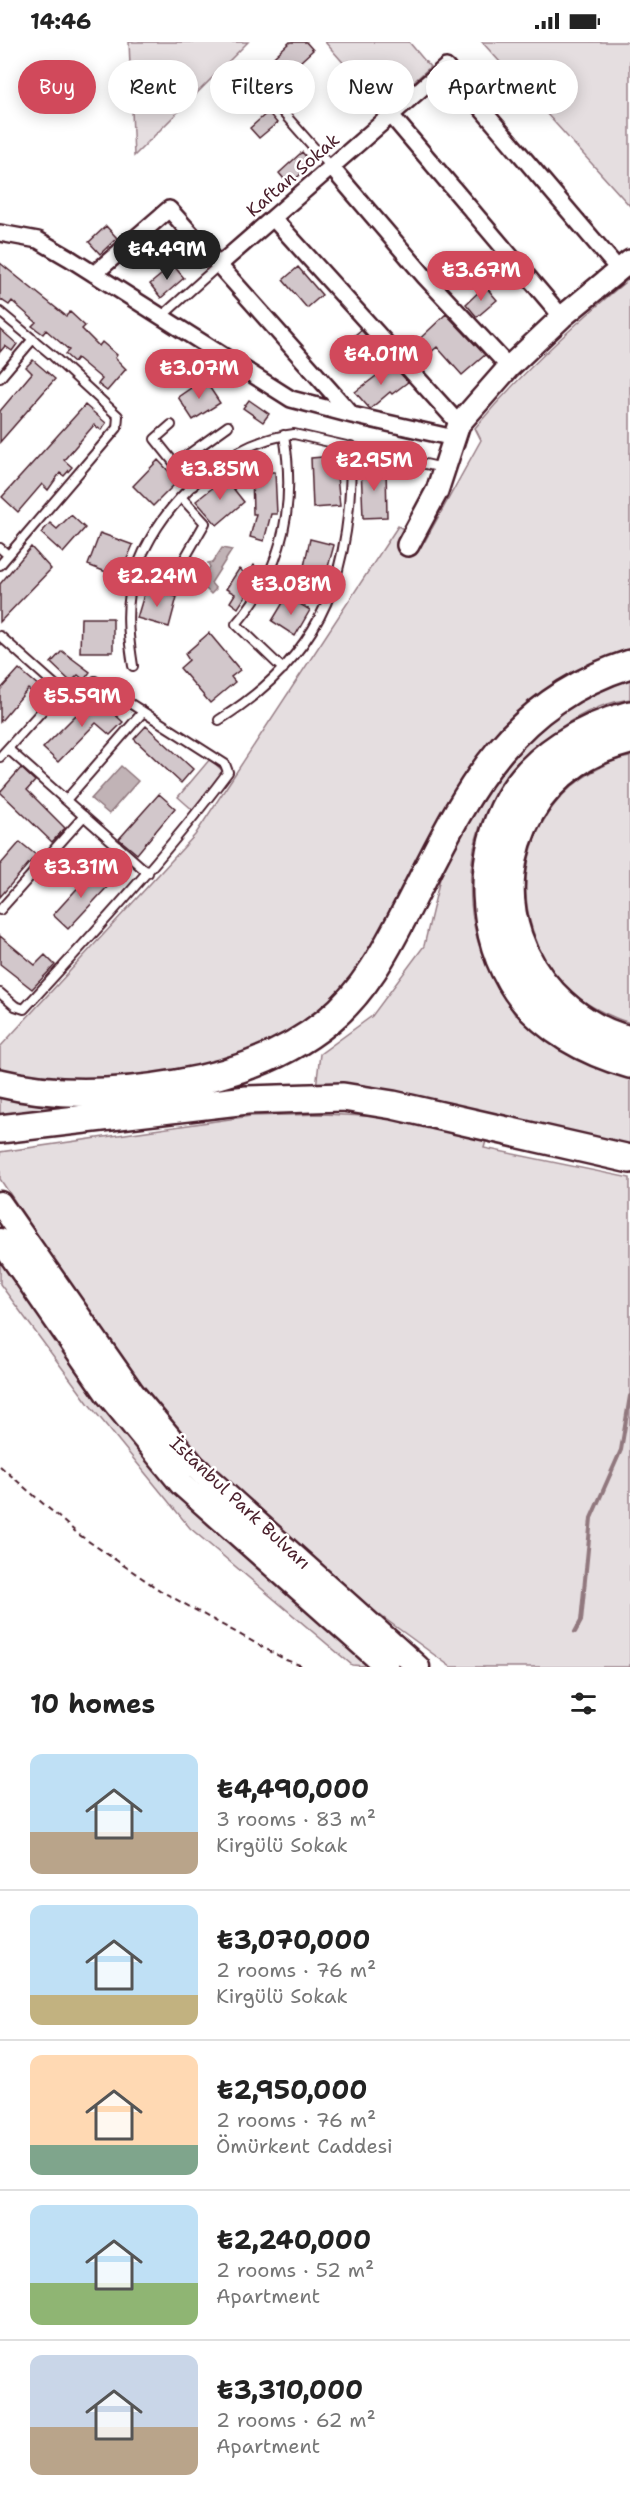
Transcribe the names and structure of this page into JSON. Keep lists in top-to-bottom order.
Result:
{
  "streets": {
    "main road": ["İstanbul Park Bulvarı"],
    "street": ["Kaftan Sokak"]
  },
  "page": {
    "status": "14:46",
    "chip": [
      "Buy",
      "Rent",
      "Filters",
      "New",
      "Apartment"
    ],
    "price": [
      "₺4.49M",
      "₺3.67M",
      "₺4.01M",
      "₺3.07M",
      "₺2.95M",
      "₺3.85M",
      "₺2.24M",
      "₺3.08M",
      "₺5.59M",
      "₺3.31M"
    ],
    "heading": "10 homes",
    "list": [
      {
        "name": "₺4,490,000",
        "note": "3 rooms · 83 m² · Kirgülü Sokak"
      },
      {
        "name": "₺3,070,000",
        "note": "2 rooms · 76 m² · Kirgülü Sokak"
      },
      {
        "name": "₺2,950,000",
        "note": "2 rooms · 76 m² · Ömürkent Caddesi"
      },
      {
        "name": "₺2,240,000",
        "note": "2 rooms · 52 m² · Apartment"
      },
      {
        "name": "₺3,310,000",
        "note": "2 rooms · 62 m² · Apartment"
      }
    ]
  }
}
